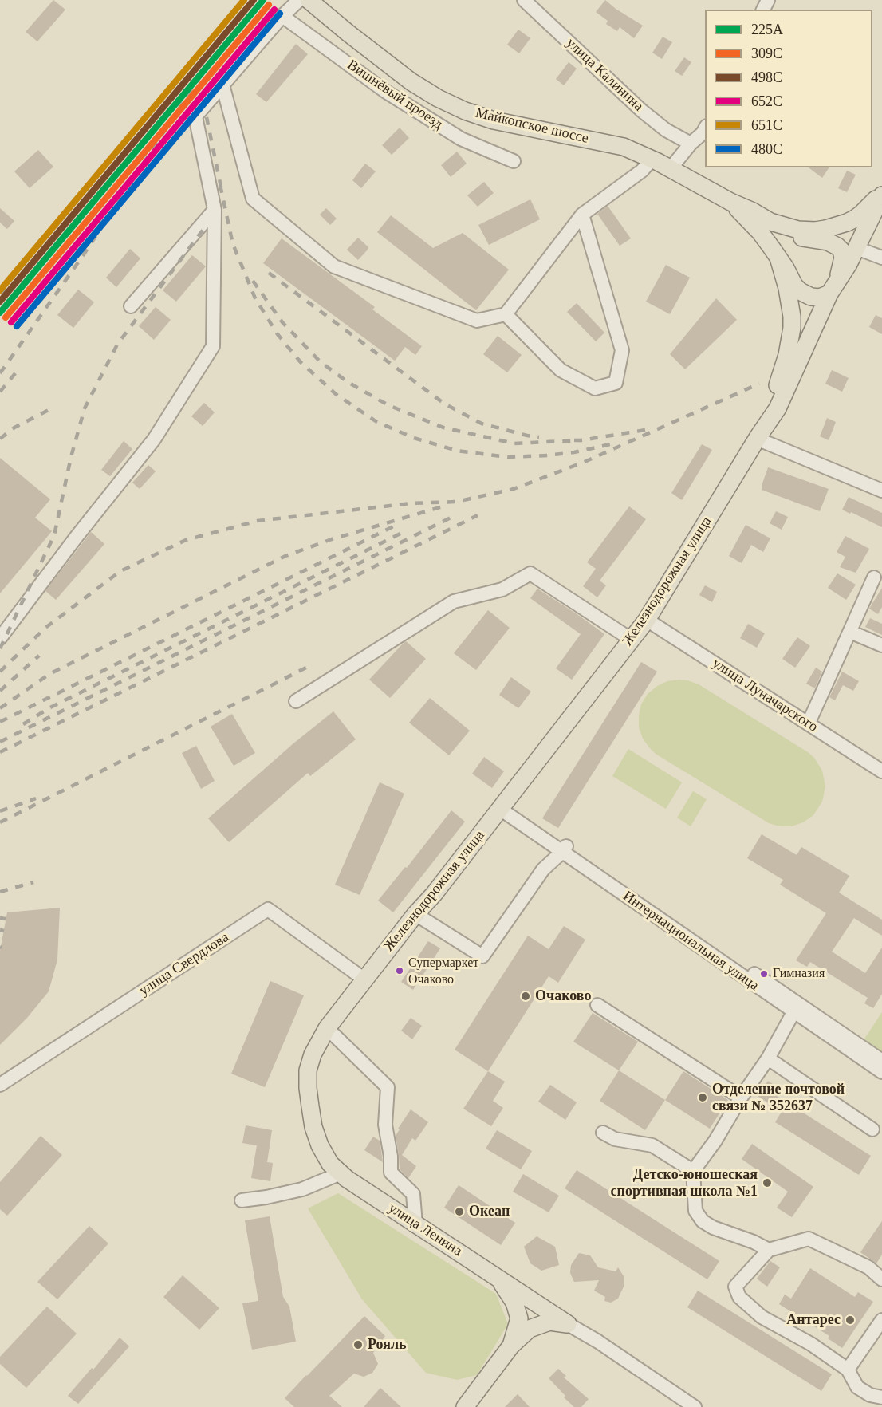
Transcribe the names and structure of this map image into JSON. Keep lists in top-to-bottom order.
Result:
{
  "streets": {
    "main road": ["Майкопское шоссе", "Железнодорожная улица", "улица Ленина"],
    "street": [
      "улица Калинина",
      "Вишнёвый проезд",
      "улица Луначарского",
      "Интернациональная улица",
      "улица Свердлова"
    ]
  },
  "crossings": [
    ["Железнодорожная улица", "улица Луначарского"],
    ["Железнодорожная улица", "Интернациональная улица"],
    ["Железнодорожная улица", "улица Свердлова"],
    ["Железнодорожная улица", "улица Ленина"],
    ["улица Свердлова", "улица Ленина"]
  ],
  "places": [
    "Супермаркет Очаково",
    "Гимназия",
    "Очаково",
    "Отделение почтовой связи № 352637",
    "Детско-юношеская спортивная школа №1",
    "Океан",
    "Антарес",
    "Рояль"
  ],
  "lines": [
    "transit line 225А",
    "transit line 498С",
    "transit line 651С",
    "transit line 309С",
    "transit line 652С",
    "transit line 480С"
  ],
  "legend": [
    "225А",
    "309С",
    "498С",
    "652С",
    "651С",
    "480С"
  ]
}
